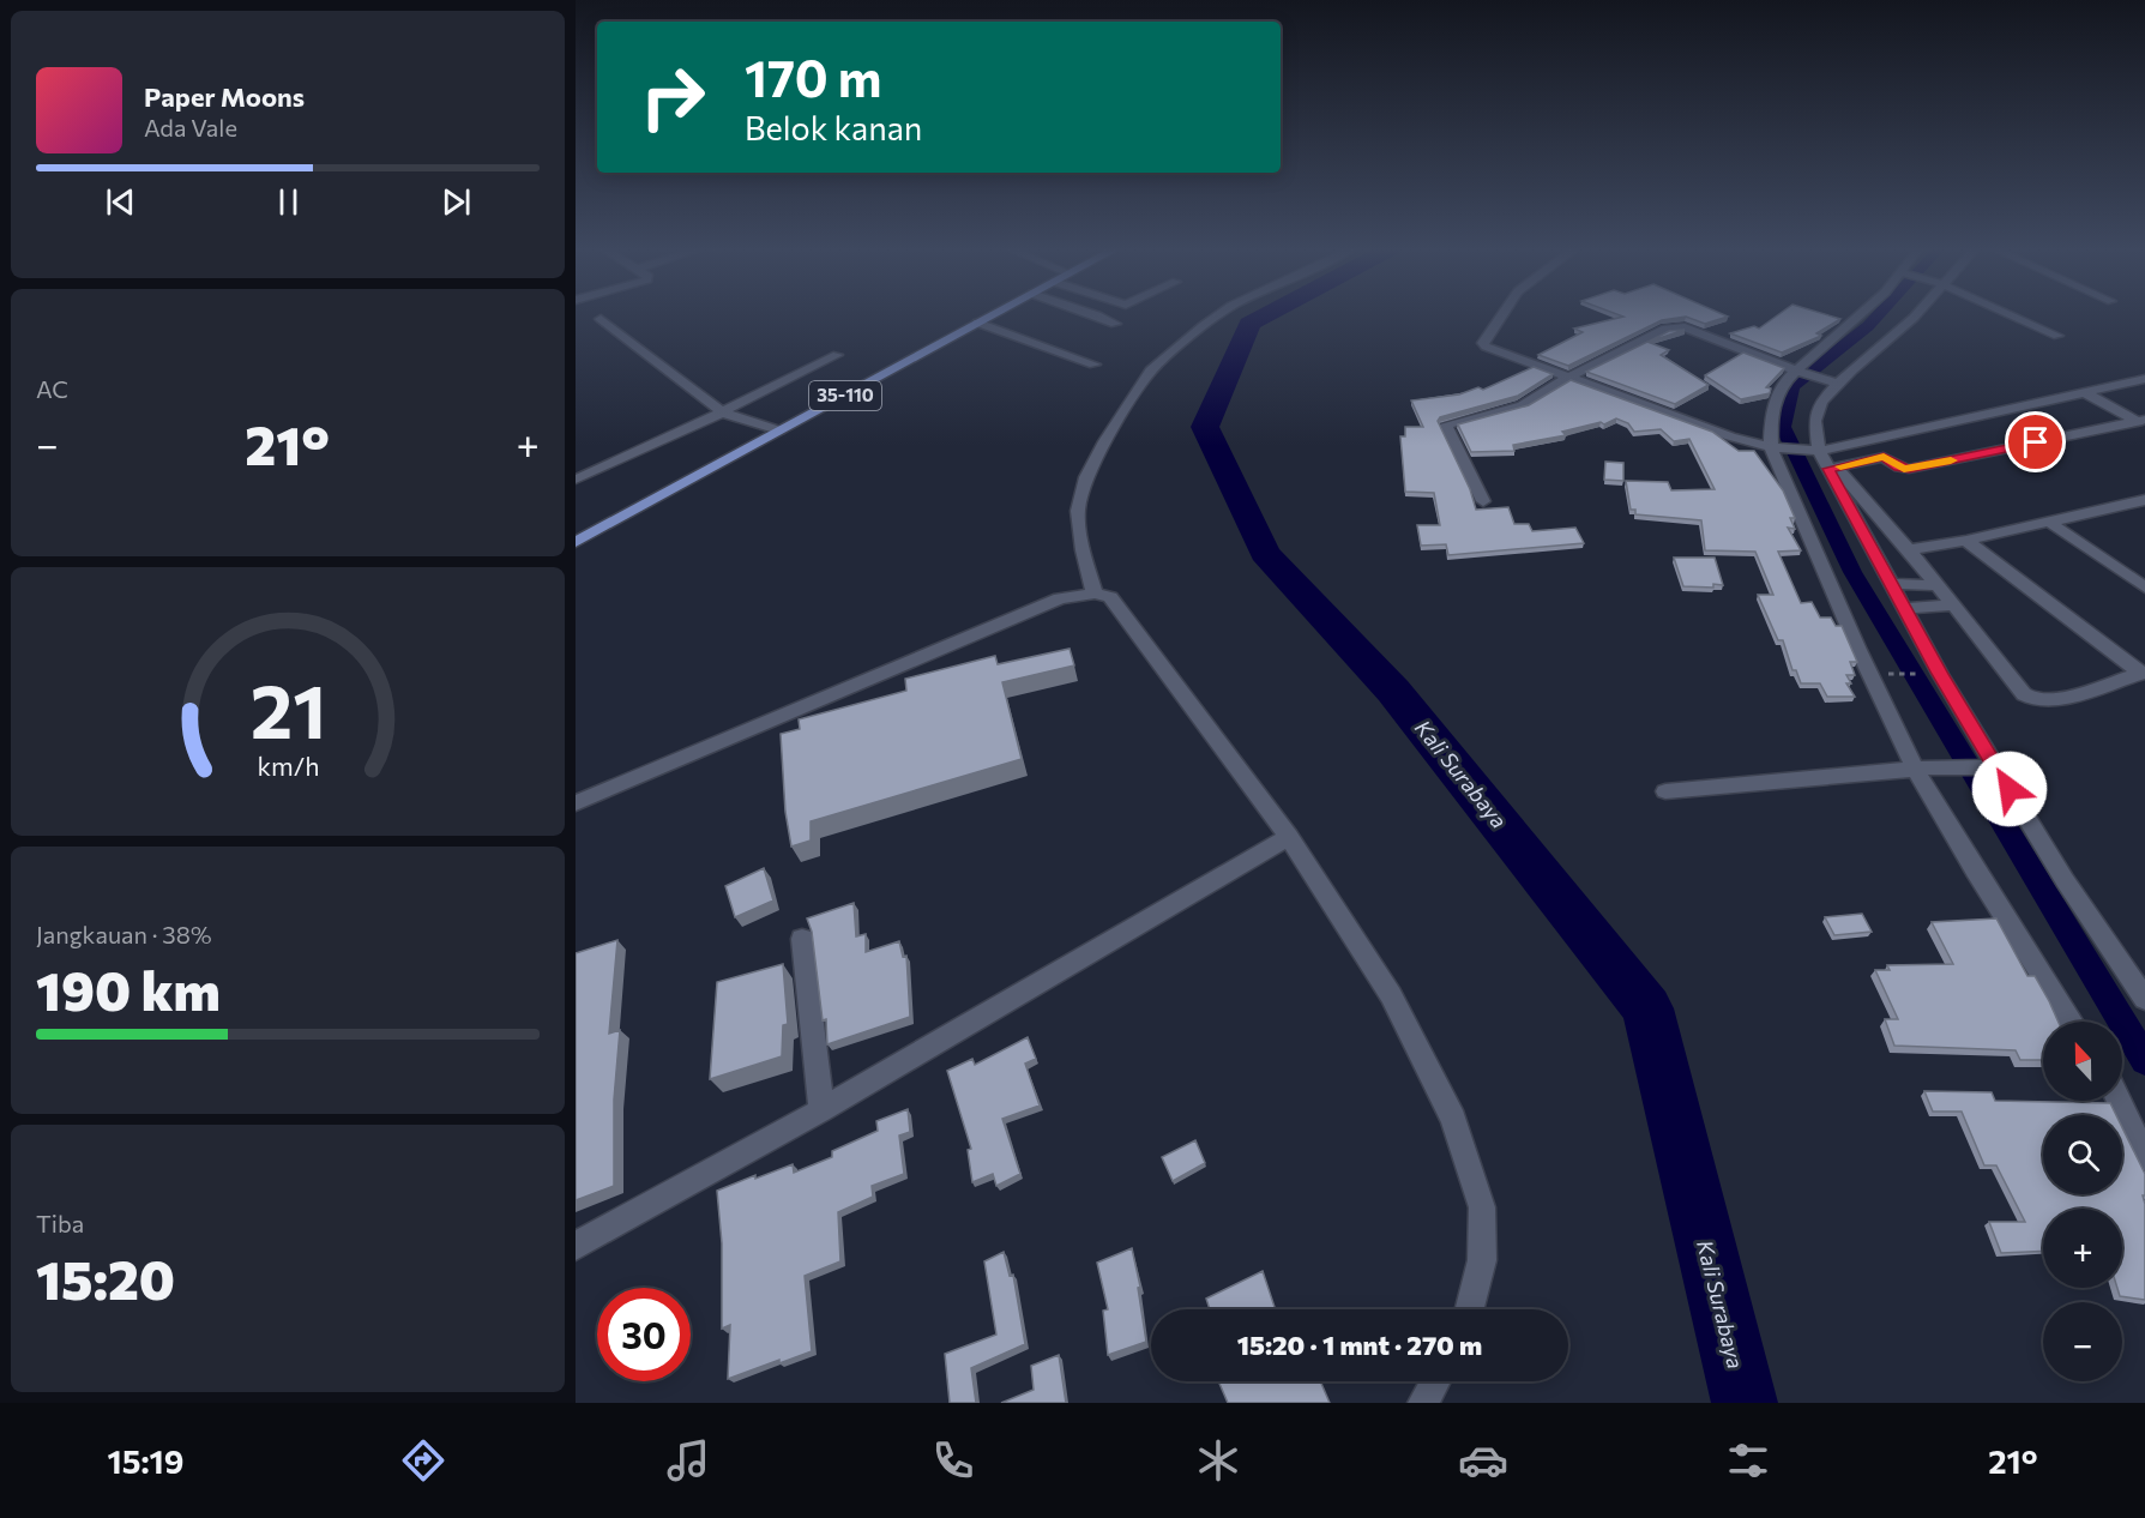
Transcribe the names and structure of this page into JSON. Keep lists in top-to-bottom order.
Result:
{
  "streets": {
    "main road": ["35-110"]
  },
  "water": ["Kali Surabaya"],
  "north": "top",
  "page": {
    "turn": ["170 m", "Belok kanan"],
    "song": ["Paper Moons", "Ada Vale"],
    "tile": [
      "AC",
      ["Jangkauan · 38%", "190 km"],
      ["Tiba", "15:20"]
    ],
    "heat": ["−", "21°", "+"],
    "map_buttons": ["+", "−"],
    "limit": "30",
    "trip": "15:20 · 1 mnt · 270 m",
    "tabs": ["15:19", "21°"],
    "gauge": ["21", "km/h"]
  }
}
